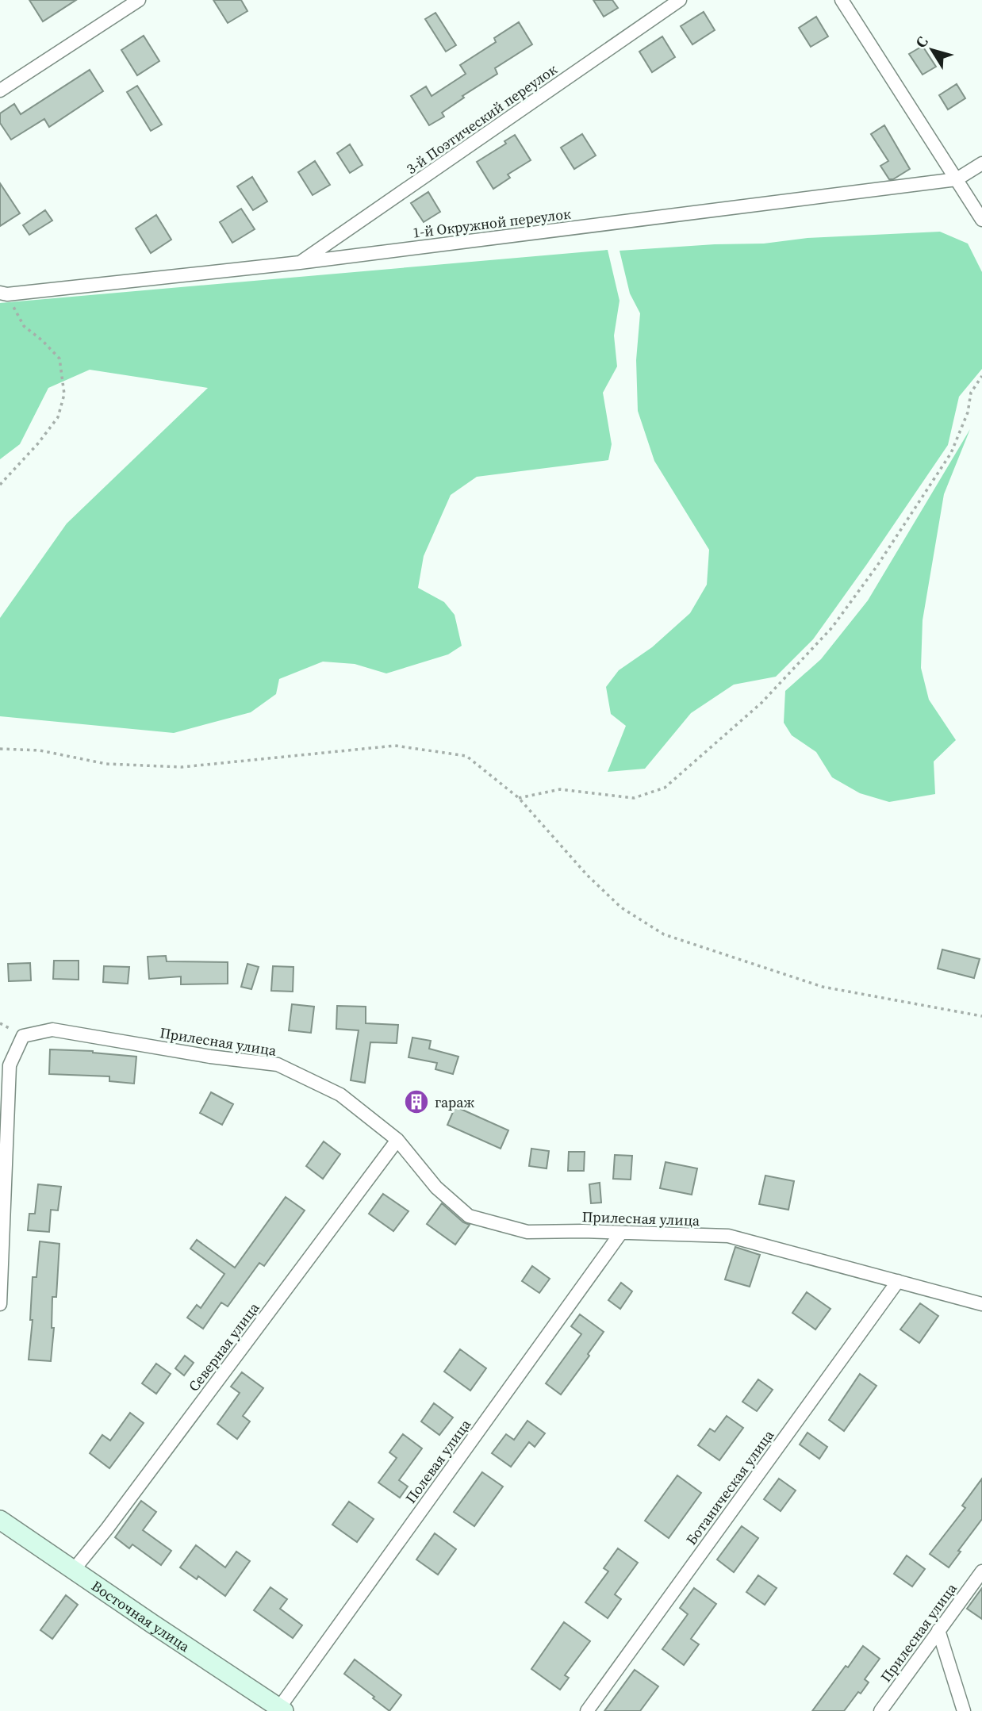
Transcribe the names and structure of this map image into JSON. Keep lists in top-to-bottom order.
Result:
{
  "streets": {
    "street": [
      "3-й Поэтический переулок",
      "1-й Окружной переулок",
      "Прилесная улица",
      "Северная улица",
      "Полевая улица",
      "Ботаническая улица",
      "Восточная улица"
    ]
  },
  "crossings": [
    ["3-й Поэтический переулок", "1-й Окружной переулок"],
    ["Прилесная улица", "Северная улица"],
    ["Прилесная улица", "Полевая улица"],
    ["Прилесная улица", "Ботаническая улица"],
    ["Северная улица", "Восточная улица"],
    ["Полевая улица", "Восточная улица"]
  ],
  "places": {
    "building": ["гараж"]
  },
  "north": "top left"
}
